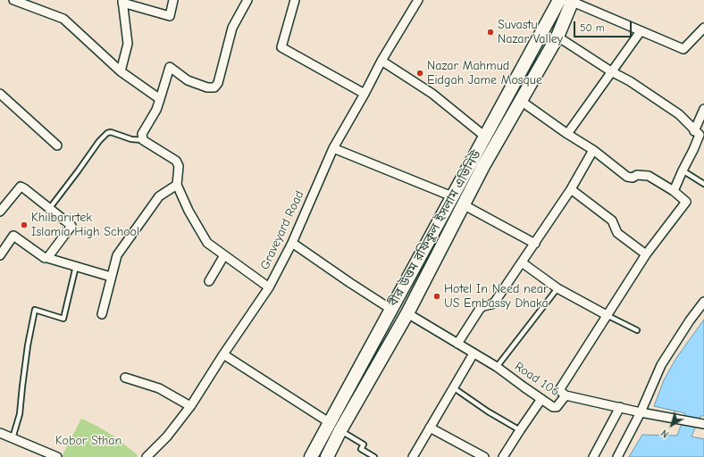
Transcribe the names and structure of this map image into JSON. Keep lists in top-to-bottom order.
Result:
{
  "streets": {
    "main road": ["বীর উত্তম রফিকুল ইসলাম এভিনিউ"],
    "street": ["Graveyard Road", "Road 106"]
  },
  "crossings": [
    ["বীর উত্তম রফিকুল ইসলাম এভিনিউ", "Road 106"]
  ],
  "parks": ["Kobor Sthan"],
  "places": [
    "Suvastu Nazar Valley",
    "Nazar Mahmud Eidgah Jame Mosque",
    "Khilbarirtek Islamia High School",
    "Hotel In Need near US Embassy Dhaka"
  ],
  "scale_bar": "50 m",
  "north": "bottom left"
}
